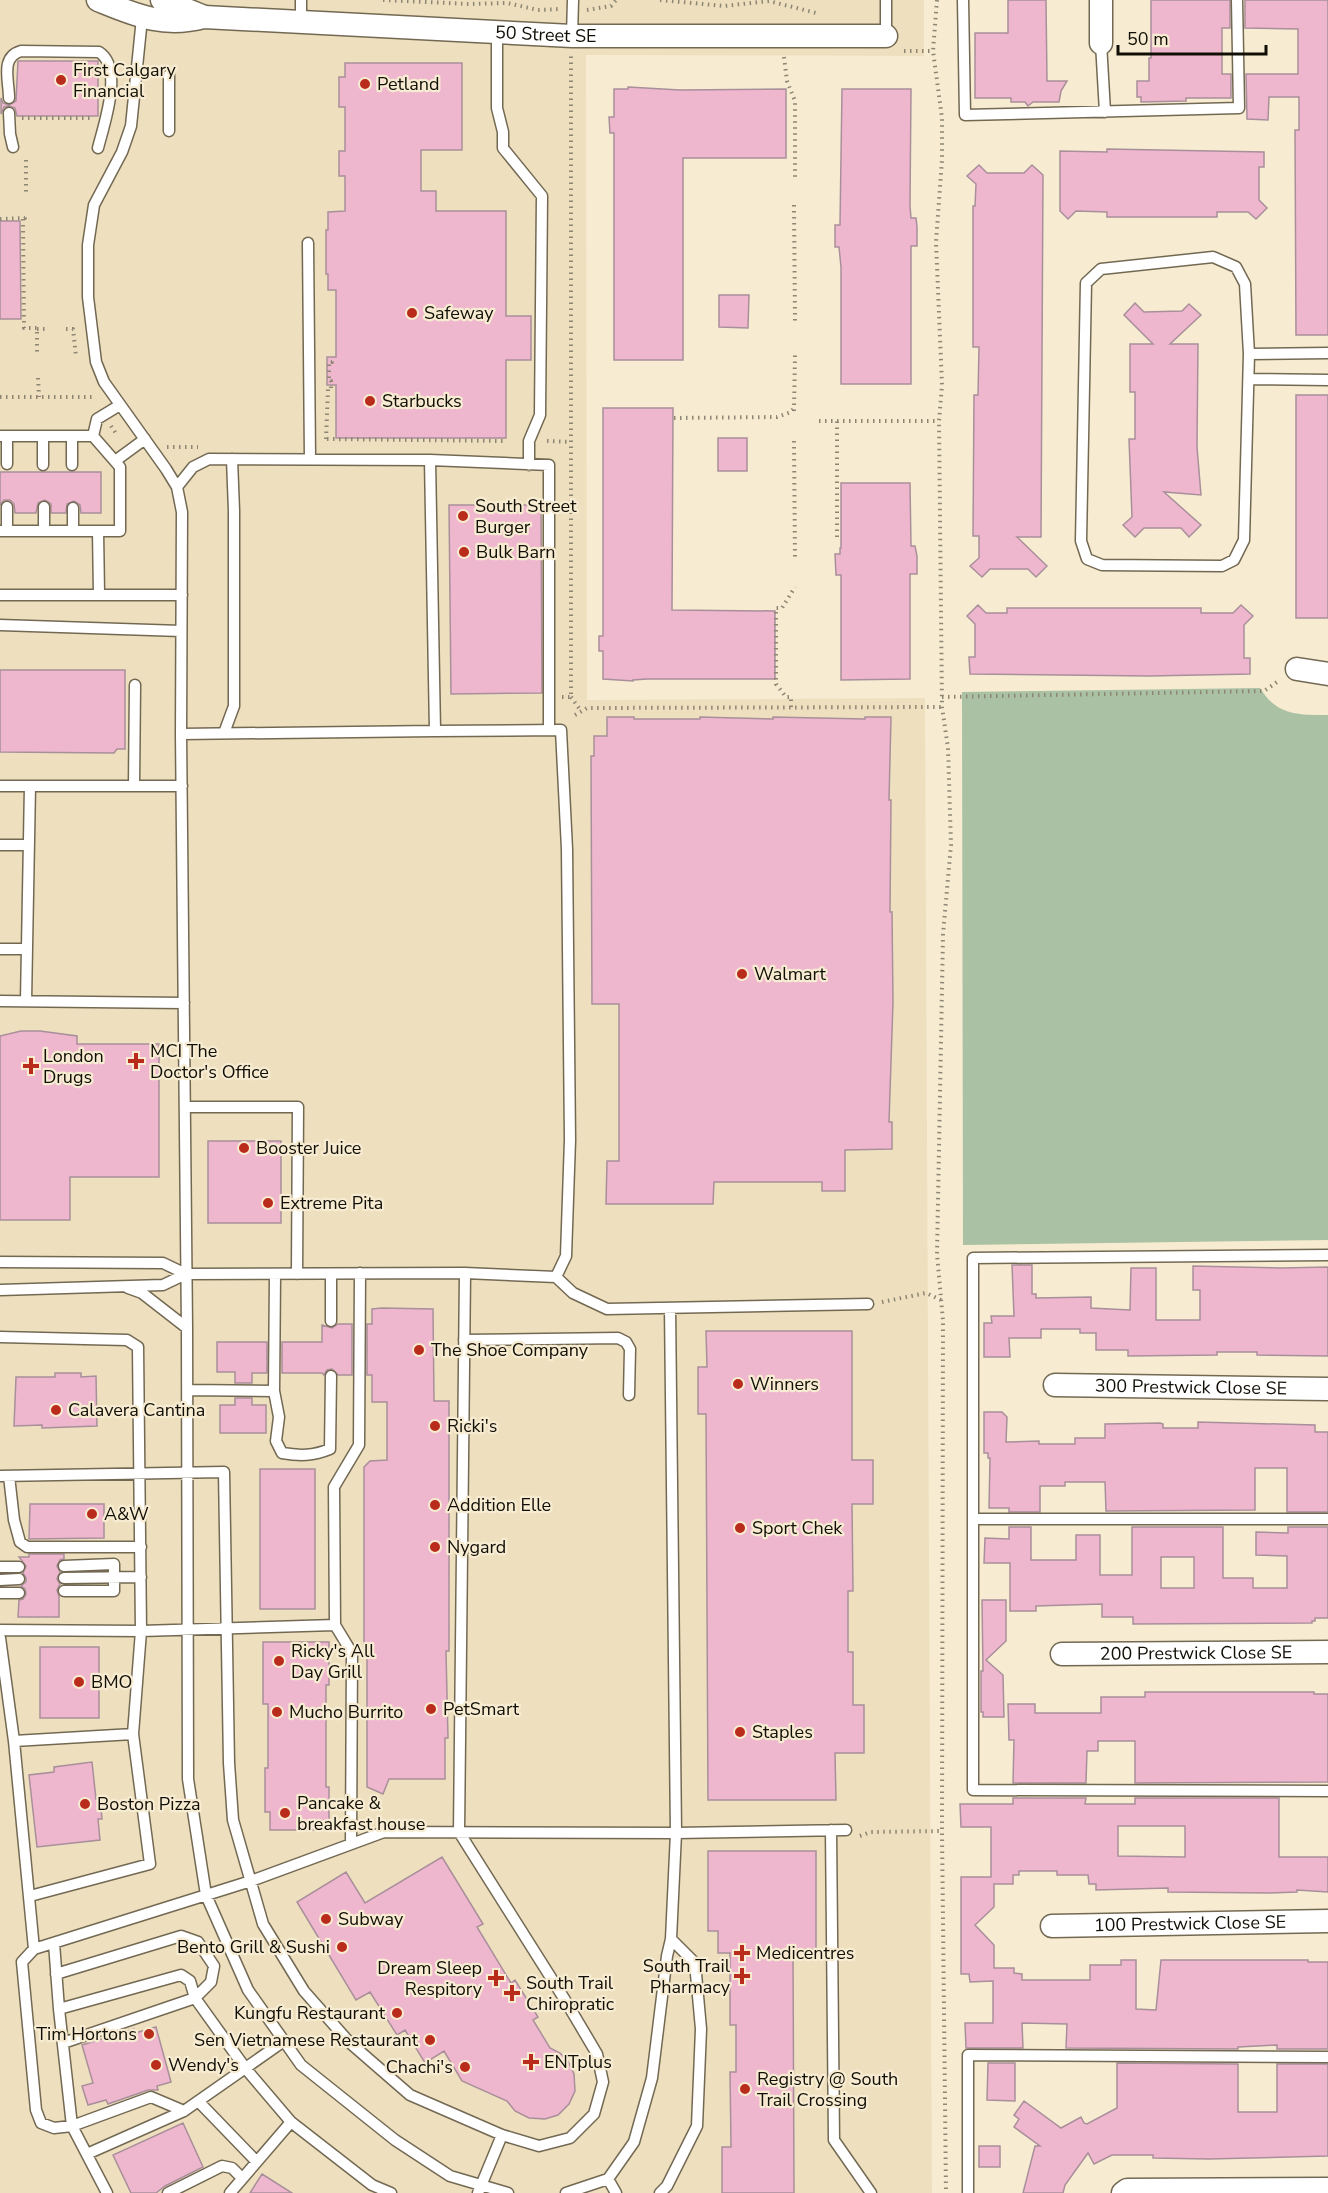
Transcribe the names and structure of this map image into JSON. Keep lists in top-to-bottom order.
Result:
{
  "streets": {
    "street": [
      "50 Street SE",
      "300 Prestwick Close SE",
      "200 Prestwick Close SE",
      "100 Prestwick Close SE"
    ]
  },
  "places": {
    "other": [
      "First Calgary Financial",
      "Petland",
      "Safeway",
      "Starbucks",
      "South Street Burger",
      "Bulk Barn",
      "Walmart",
      "Booster Juice",
      "Extreme Pita",
      "The Shoe Company",
      "Winners",
      "Calavera Cantina",
      "Ricki's",
      "Addition Elle",
      "A&W",
      "Sport Chek",
      "Nygard",
      "Ricky's All Day Grill",
      "BMO",
      "PetSmart",
      "Mucho Burrito",
      "Staples",
      "Boston Pizza",
      "Pancake & breakfast house",
      "Subway",
      "Bento Grill & Sushi",
      "Kungfu Restaurant",
      "Tim Hortons",
      "Sen Vietnamese Restaurant",
      "Wendy's",
      "Chachi's",
      "Registry @ South Trail Crossing"
    ],
    "health": [
      "MCI The Doctor's Office",
      "London Drugs",
      "Medicentres",
      "South Trail Pharmacy",
      "Dream Sleep Respitory",
      "South Trail Chiropratic",
      "ENTplus"
    ]
  },
  "scale_bar": "50 m"
}
